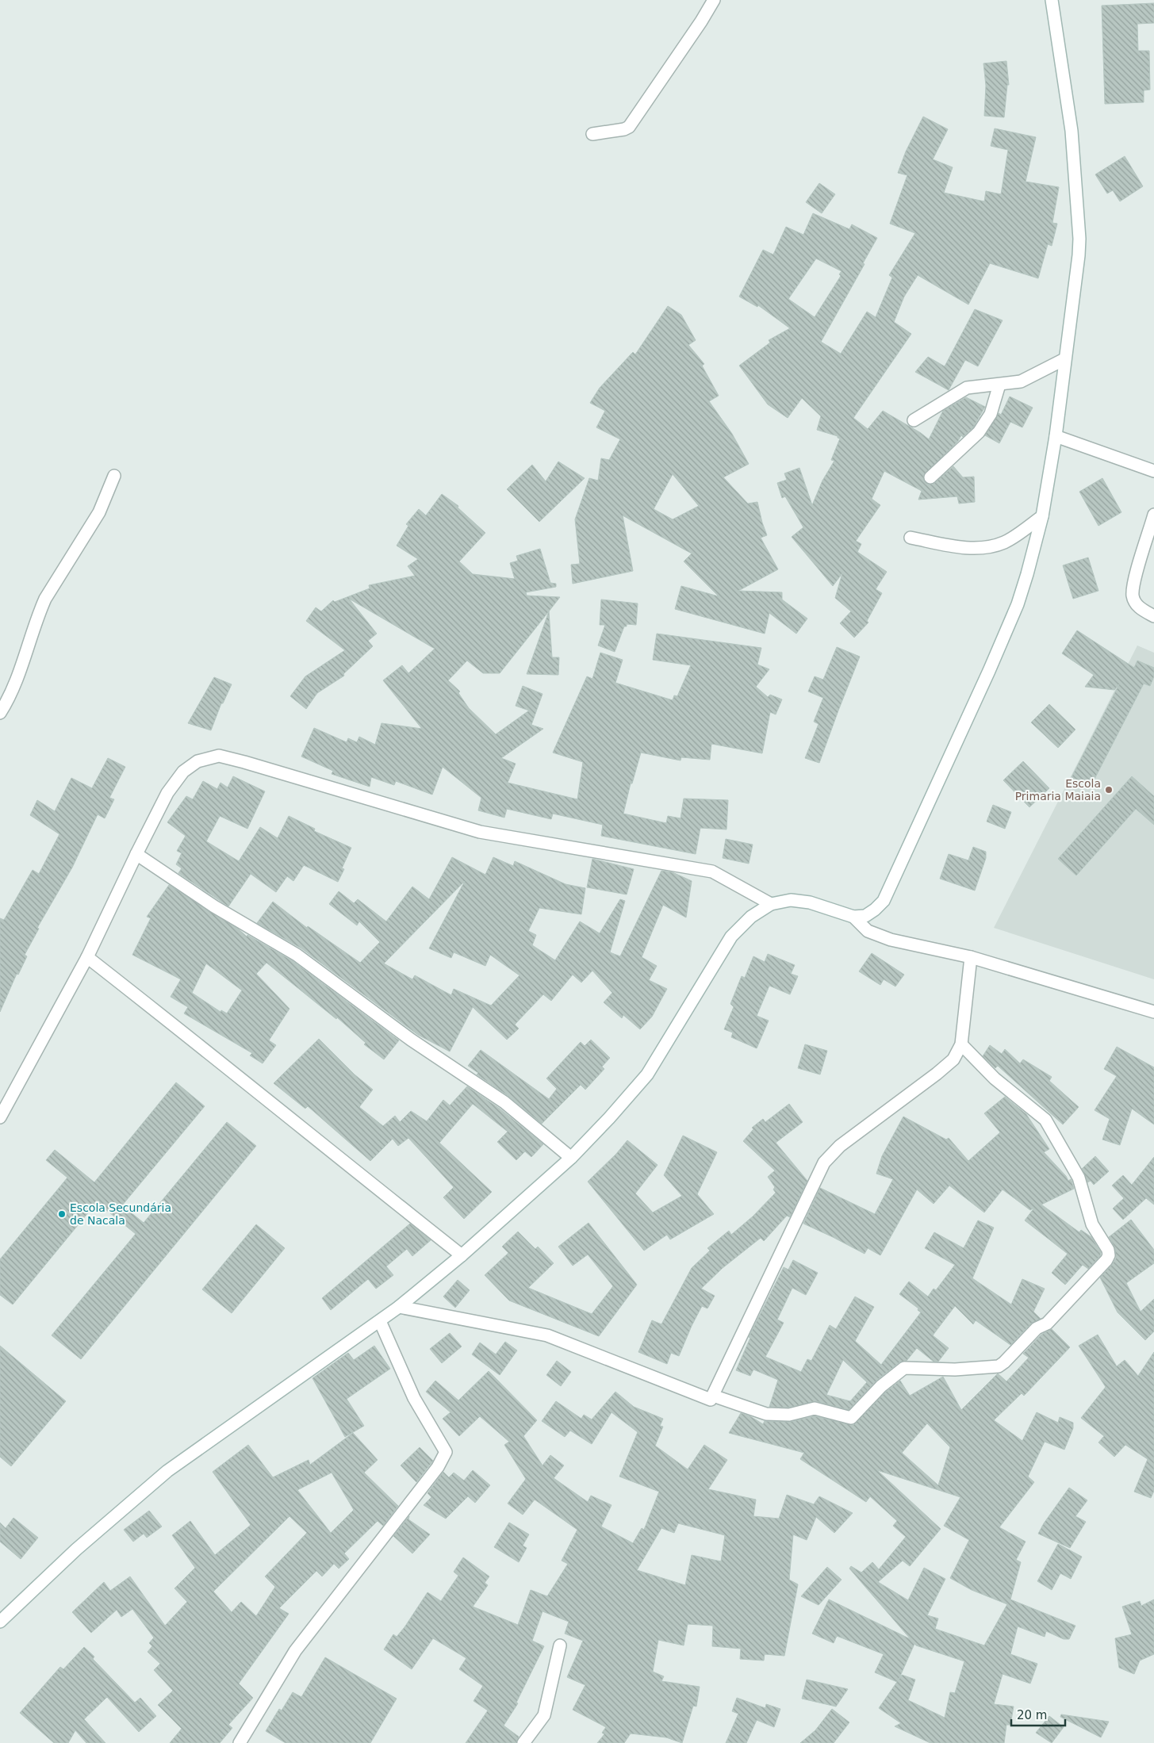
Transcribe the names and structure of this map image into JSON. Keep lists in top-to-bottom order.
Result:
{
  "places": ["Escola Primaria Maiaia", "Escola Secundária de Nacala"],
  "scale_bar": "20 m"
}
